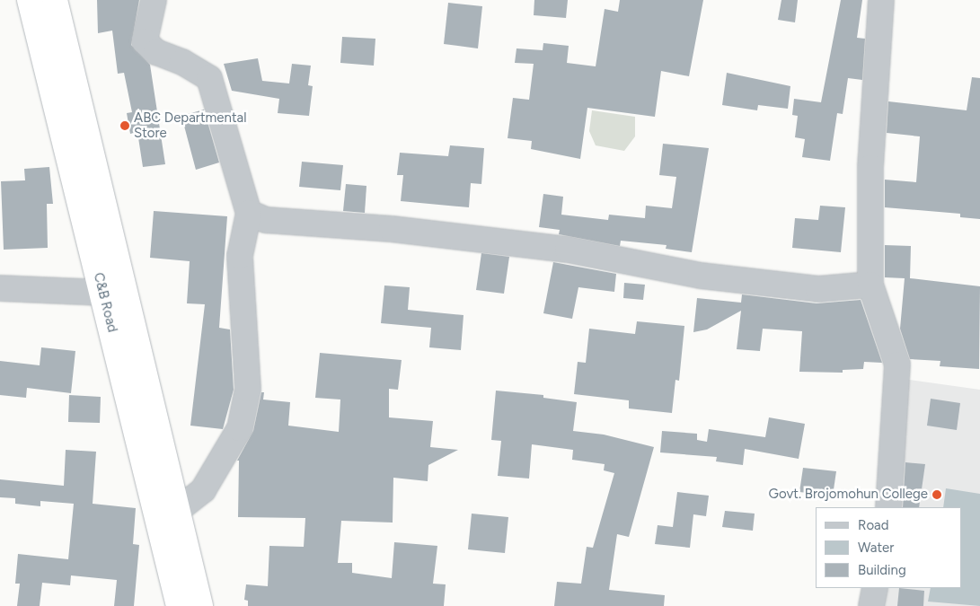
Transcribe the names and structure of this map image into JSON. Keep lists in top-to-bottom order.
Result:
{
  "streets": {
    "highway": ["C&B Road"]
  },
  "places": ["ABC Departmental Store", "Govt. Brojomohun College"],
  "legend": ["Road", "Water", "Building"]
}
